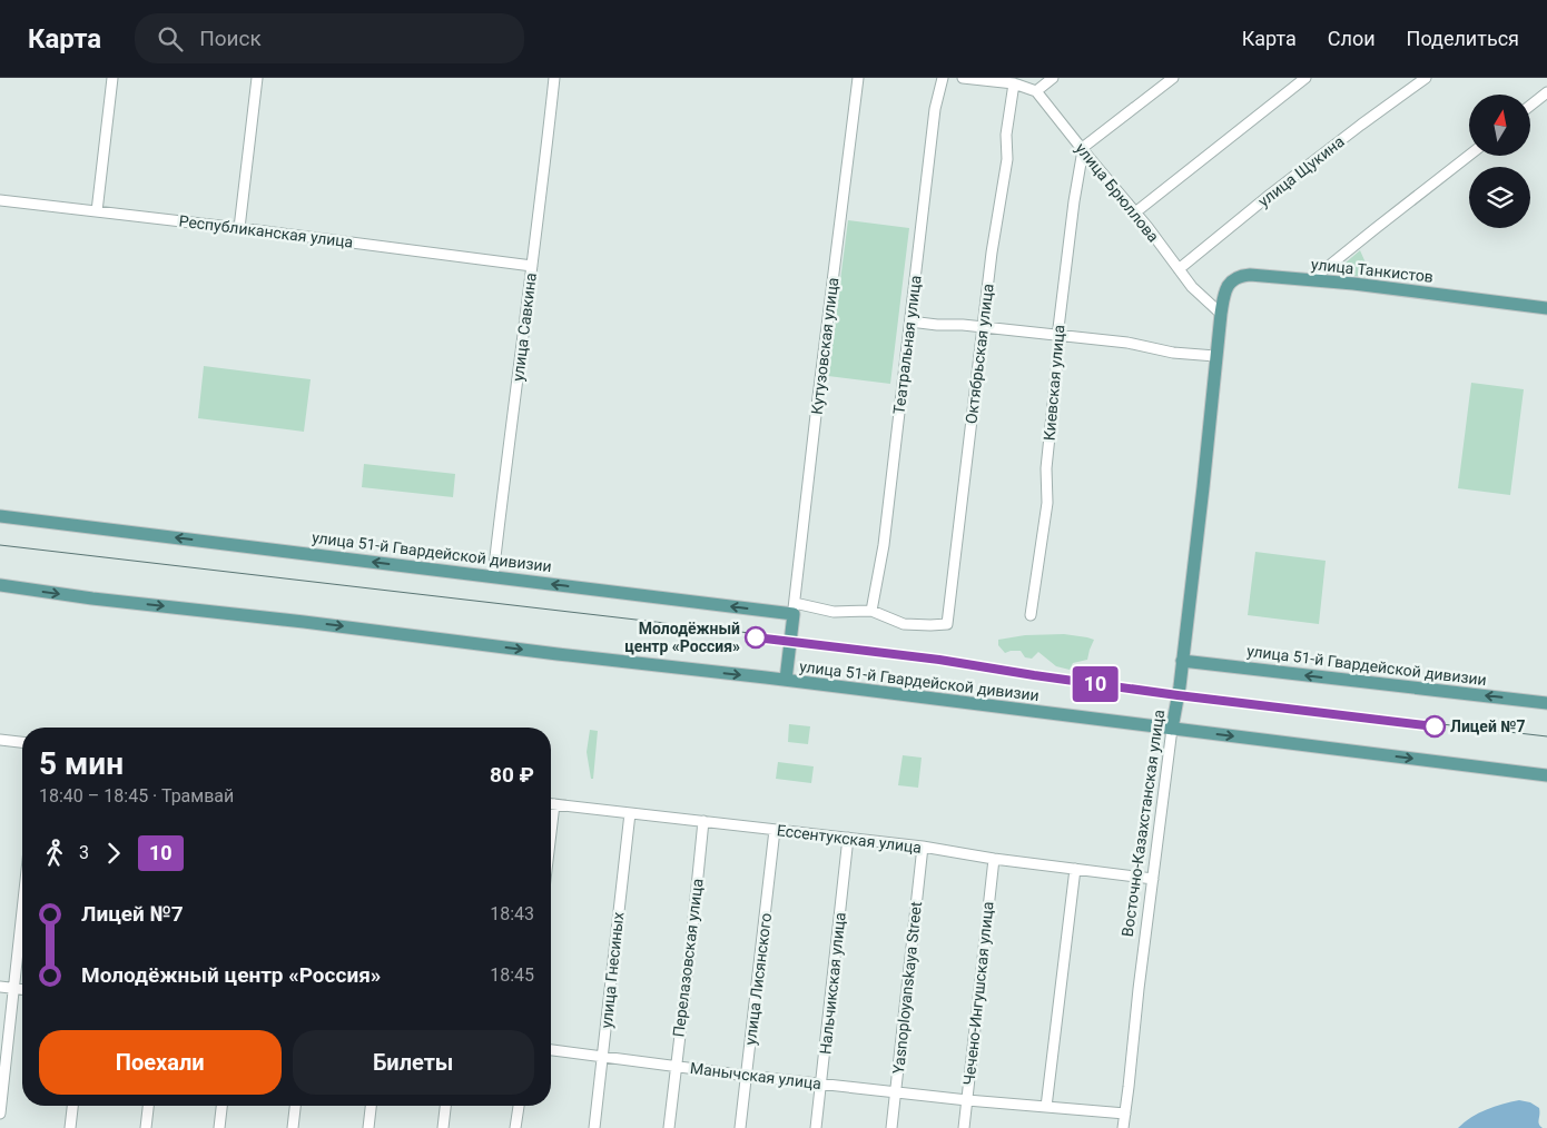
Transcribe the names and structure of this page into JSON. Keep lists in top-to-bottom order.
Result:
{
  "streets": {
    "main road": ["улица Танкистов", "улица 51-й Гвардейской дивизии", "Восточно-Казахстанская улица"],
    "street": [
      "улица Щукина",
      "улица Брюллова",
      "Республиканская улица",
      "улица Савкина",
      "Театральная улица",
      "Кутузовская улица",
      "Октябрьская улица",
      "Киевская улица",
      "Ессентукская улица",
      "Перелазовская улица",
      "улица Гнесиных",
      "улица Лисянского",
      "Нальчикская улица",
      "Yasnoployanskaya Street",
      "Чечено-Ингушская улица",
      "Манычская улица"
    ]
  },
  "crossings": [
    ["улица Щукина", "улица Брюллова"],
    ["улица Брюллова", "улица Танкистов"],
    ["улица Брюллова", "Киевская улица"],
    ["улица Брюллова", "Восточно-Казахстанская улица"],
    ["Республиканская улица", "улица Савкина"],
    ["улица Танкистов", "Восточно-Казахстанская улица"],
    ["улица Савкина", "улица 51-й Гвардейской дивизии"],
    ["Театральная улица", "Октябрьская улица"],
    ["Кутузовская улица", "улица 51-й Гвардейской дивизии"],
    ["улица 51-й Гвардейской дивизии", "Восточно-Казахстанская улица"],
    ["Восточно-Казахстанская улица", "Ессентукская улица"],
    ["Ессентукская улица", "Перелазовская улица"],
    ["Ессентукская улица", "улица Гнесиных"],
    ["Ессентукская улица", "улица Лисянского"],
    ["Ессентукская улица", "Нальчикская улица"],
    ["Ессентукская улица", "Yasnoployanskaya Street"],
    ["Ессентукская улица", "Чечено-Ингушская улица"],
    ["Перелазовская улица", "Манычская улица"],
    ["улица Гнесиных", "Манычская улица"],
    ["улица Лисянского", "Манычская улица"],
    ["Нальчикская улица", "Манычская улица"],
    ["Yasnoployanskaya Street", "Манычская улица"],
    ["Чечено-Ингушская улица", "Манычская улица"]
  ],
  "places": ["Молодёжный центр «Россия»", "Лицей №7"],
  "lines": ["tram line 10"],
  "north": "top",
  "page": {
    "header": "Карта",
    "search": "Поиск",
    "nav": ["Карта", "Слои", "Поделиться"],
    "on_map": "10",
    "heading": ["5 мин", "18:40 – 18:45 · Трамвай", "80 ₽"],
    "legs": ["3", "10"],
    "list": [
      {
        "name": "Лицей №7",
        "value": "18:43"
      },
      {
        "name": "Молодёжный центр «Россия»",
        "value": "18:45"
      }
    ],
    "buttons": ["Поехали", "Билеты"]
  }
}
